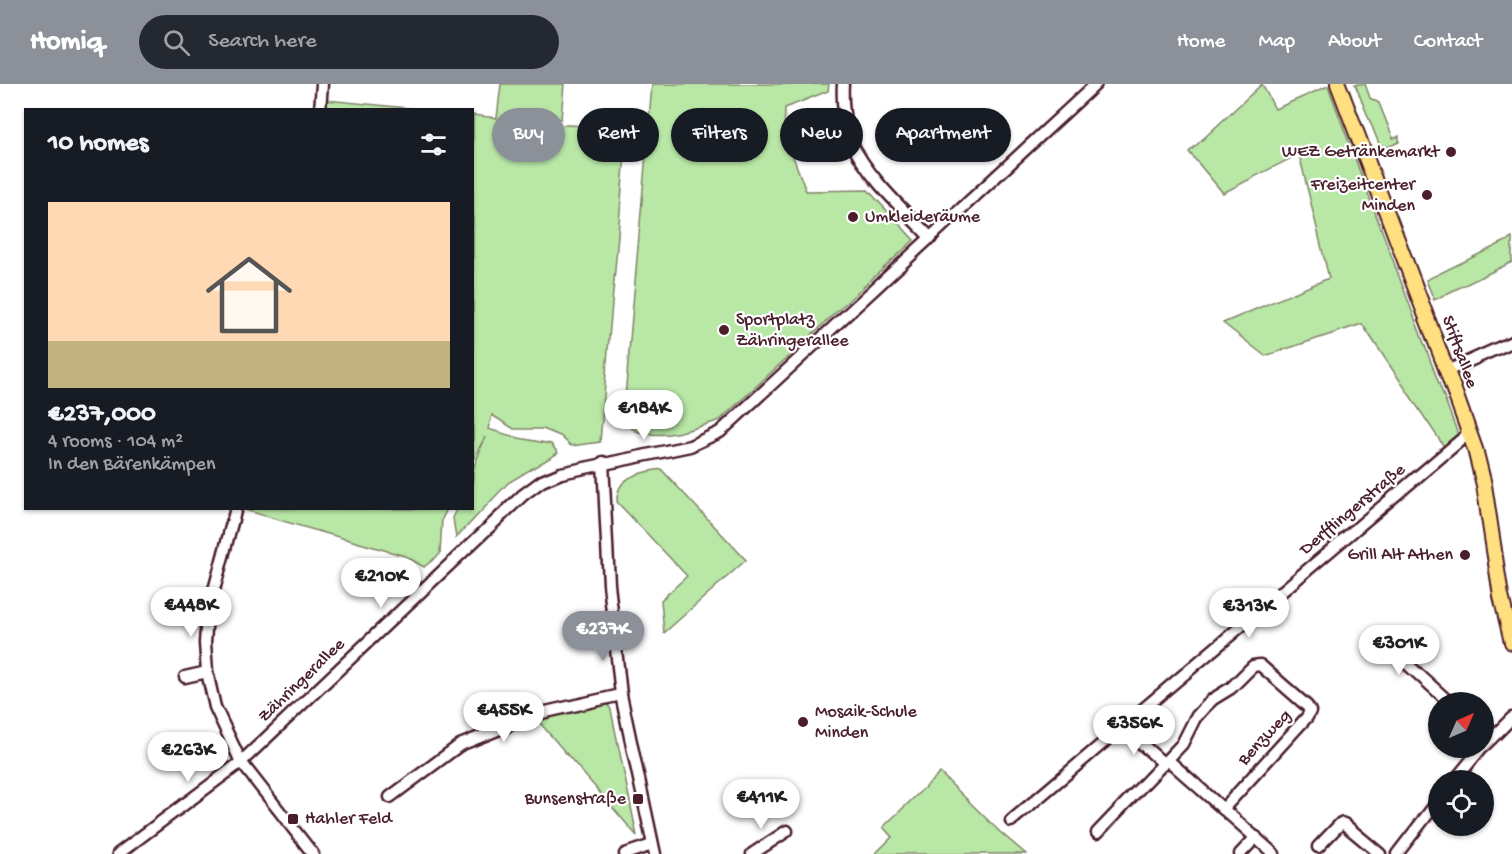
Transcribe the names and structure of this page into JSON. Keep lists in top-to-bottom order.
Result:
{
  "streets": {
    "main road": ["Stiftsallee"],
    "street": ["Derfflingerstraße", "Zähringerallee", "Benzweg"]
  },
  "crossings": [
    ["Stiftsallee", "Derfflingerstraße"]
  ],
  "places": {
    "other": [
      "WEZ Getränkemarkt",
      "Freizeitcenter Minden",
      "Umkleideräume",
      "Sportplatz Zähringerallee",
      "Grill Alt Athen",
      "Mosaik-Schule Minden"
    ],
    "transit": ["Bunsenstraße", "Hahler Feld"]
  },
  "north": "top right",
  "page": {
    "header": "Homiq",
    "search": "Search here",
    "nav": [
      "Home",
      "Map",
      "About",
      "Contact"
    ],
    "chip": [
      "Buy",
      "Rent",
      "Filters",
      "New",
      "Apartment"
    ],
    "heading": "10 homes",
    "list": [
      {
        "name": "€237,000",
        "note": "4 rooms · 104 m² · In den Bärenkämpen"
      }
    ],
    "price": [
      "€184K",
      "€210K",
      "€448K",
      "€313K",
      "€237K",
      "€301K",
      "€455K",
      "€356K",
      "€263K",
      "€411K"
    ]
  }
}
